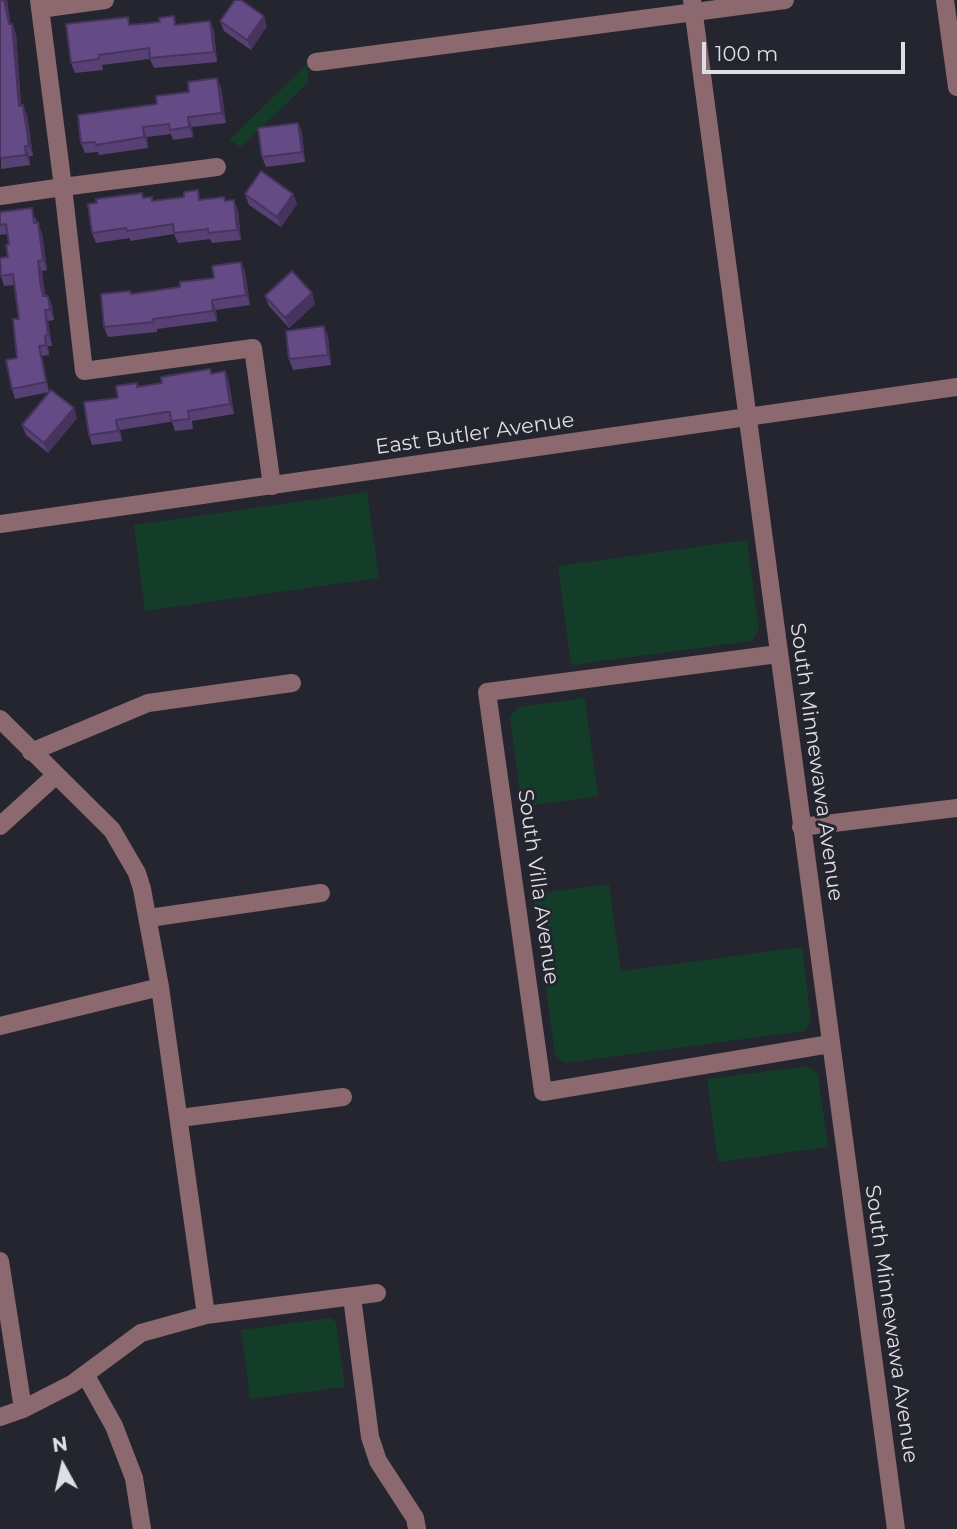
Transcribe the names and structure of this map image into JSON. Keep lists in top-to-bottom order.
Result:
{
  "streets": {
    "street": ["East Butler Avenue", "South Minnewawa Avenue", "South Villa Avenue"]
  },
  "crossings": [
    ["East Butler Avenue", "South Minnewawa Avenue"],
    ["South Minnewawa Avenue", "South Villa Avenue"]
  ],
  "scale_bar": "100 m",
  "north": "top"
}
